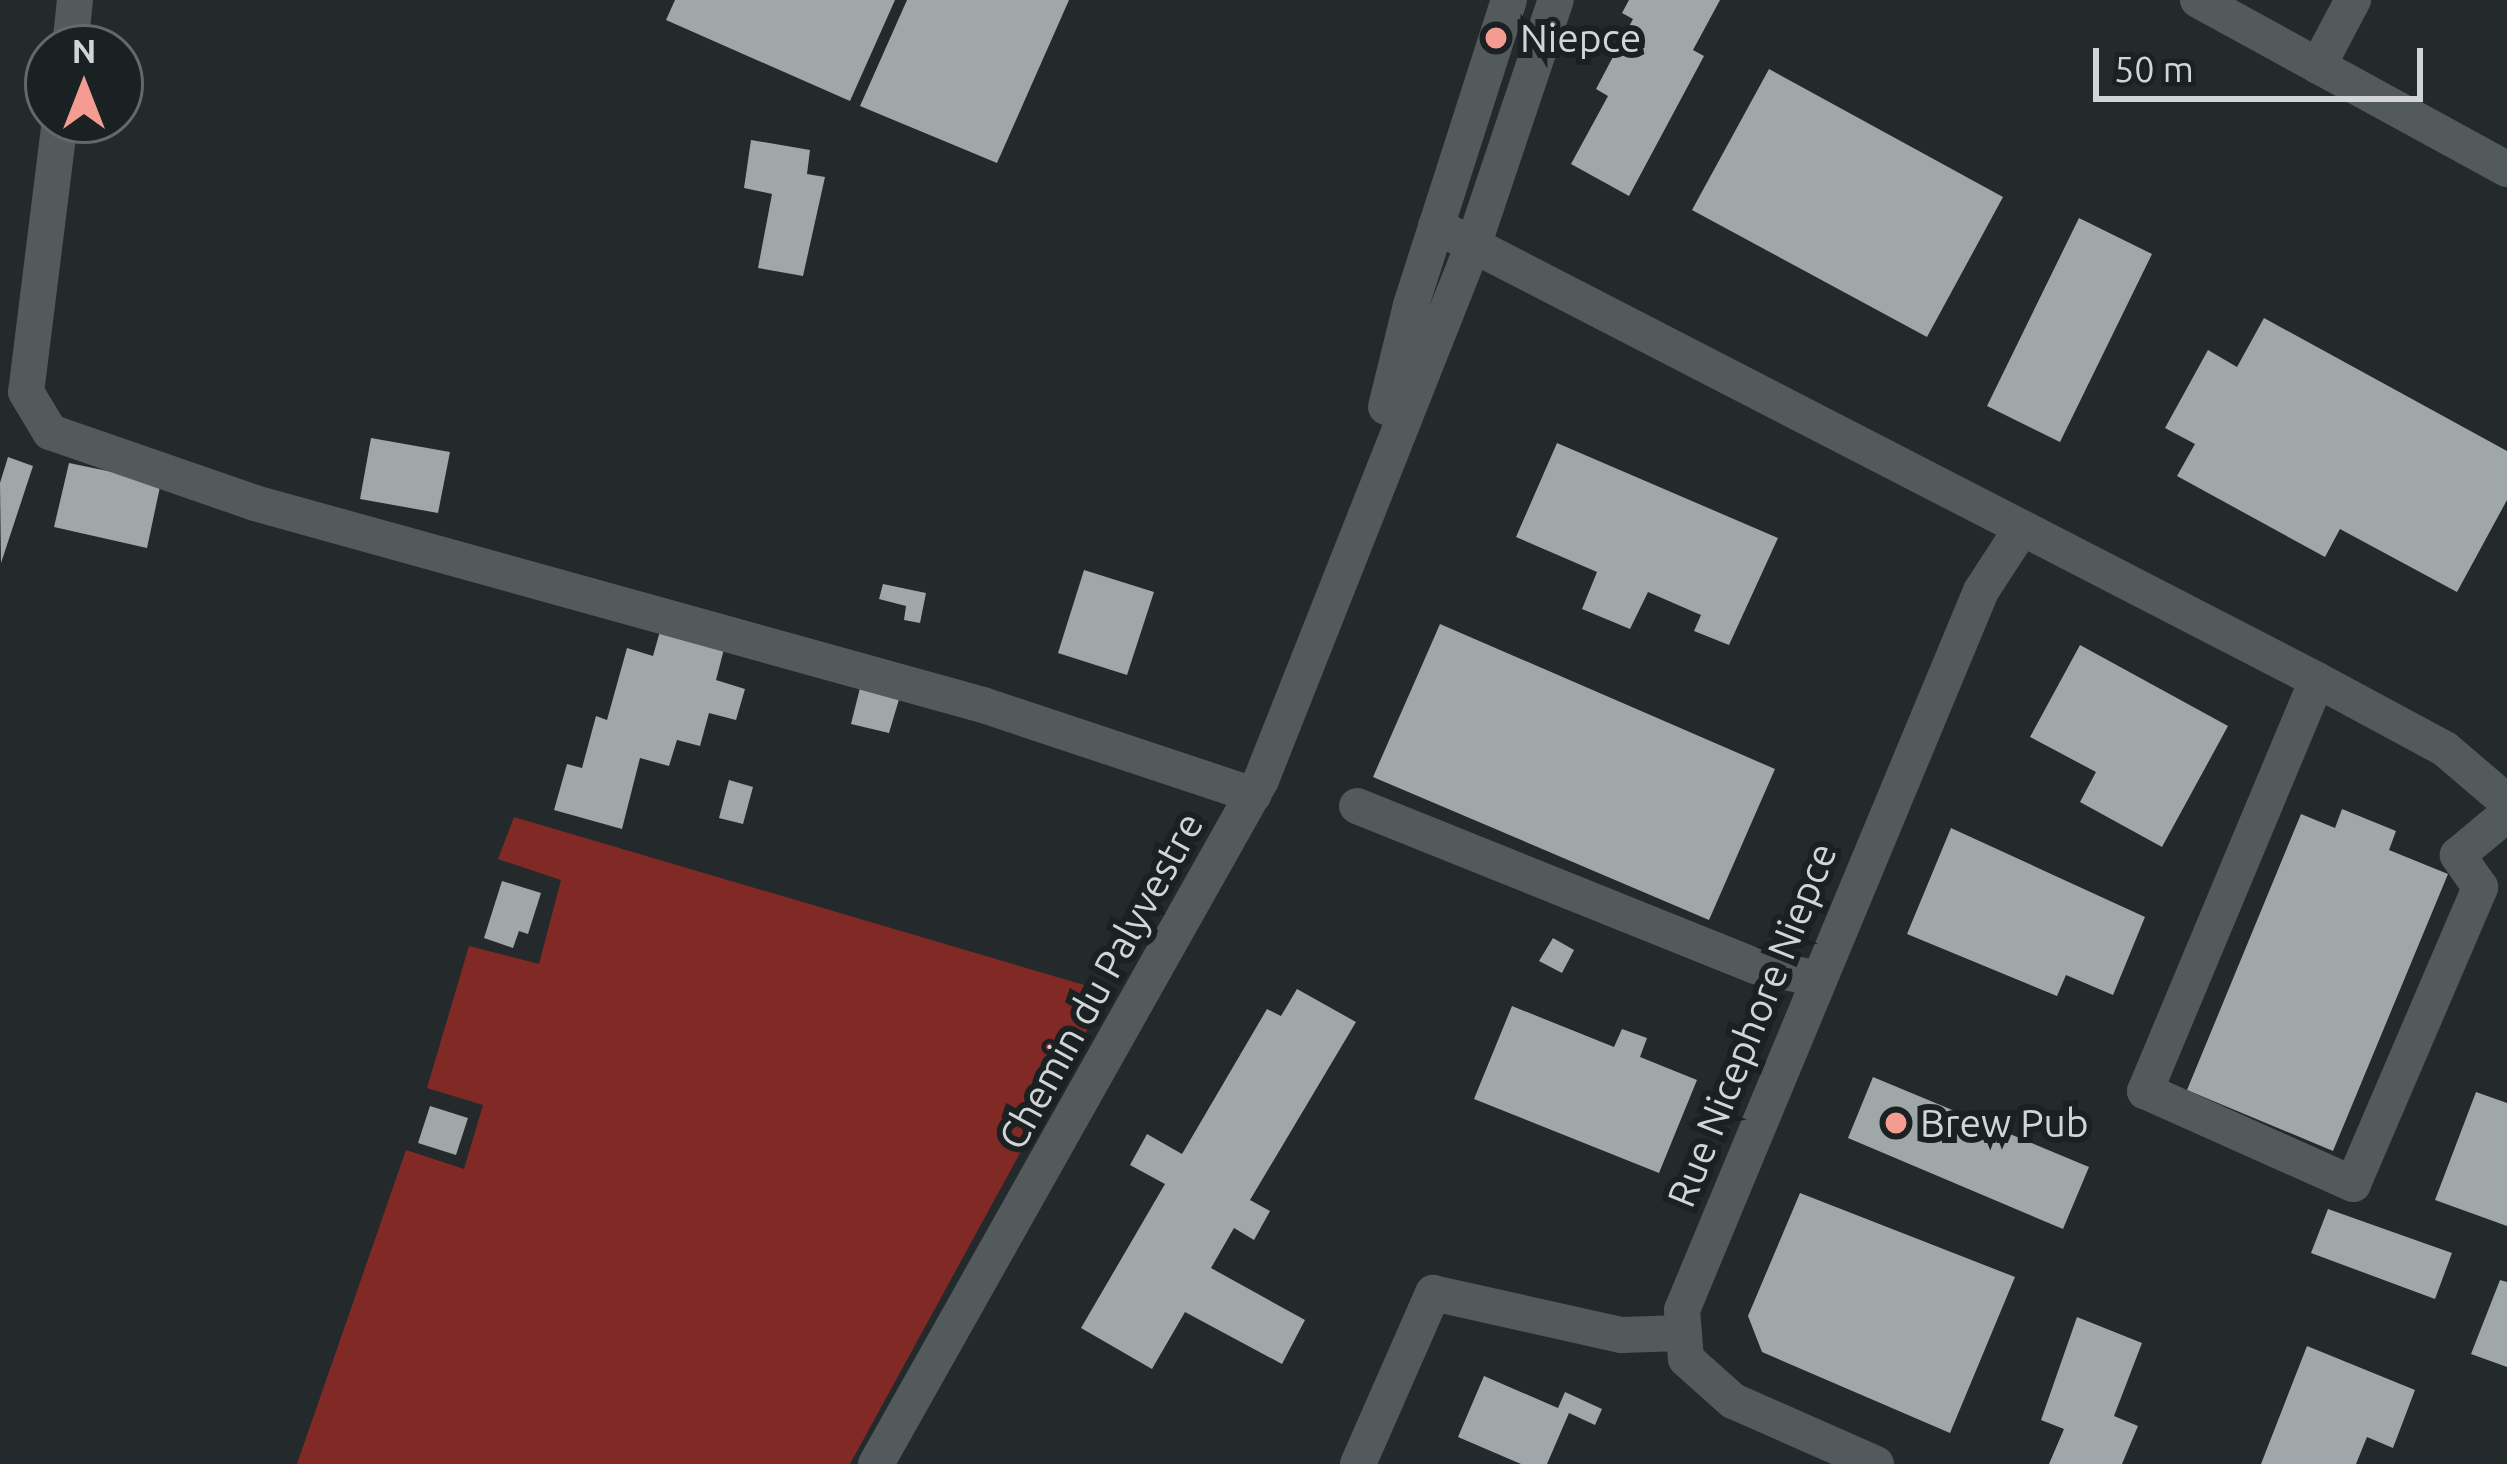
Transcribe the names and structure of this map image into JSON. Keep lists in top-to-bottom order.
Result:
{
  "streets": {
    "street": ["Chemin du Palyvestre", "Rue Nicephore Niepce"]
  },
  "places": ["Niepce", "Brew Pub"],
  "scale_bar": "50 m",
  "north": "top"
}
